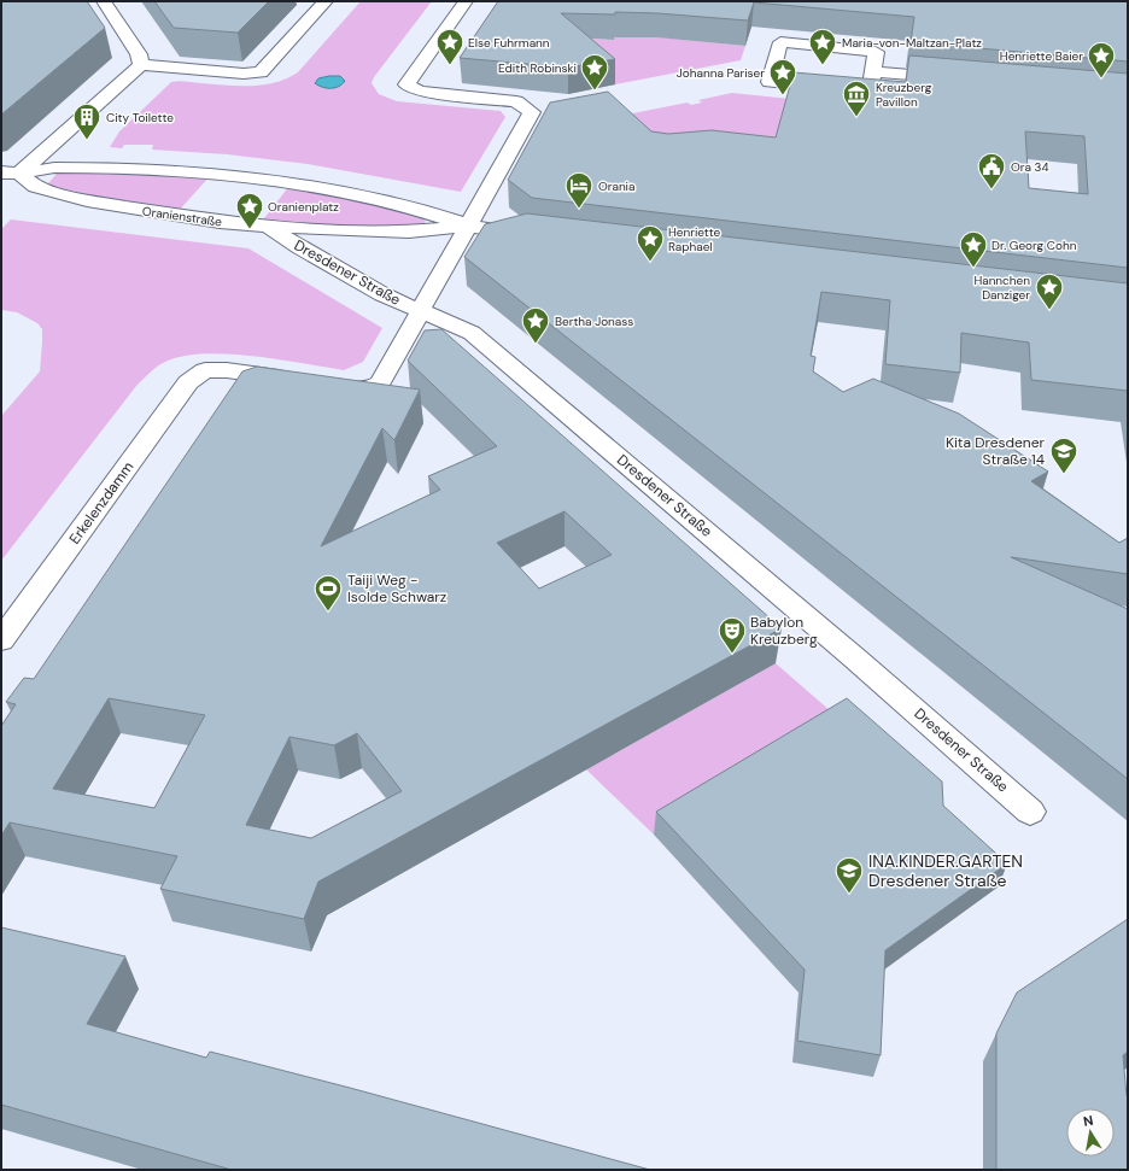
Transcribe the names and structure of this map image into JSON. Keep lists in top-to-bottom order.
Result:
{
  "streets": {
    "street": ["Oranienstraße", "Dresdener Straße", "Erkelenzdamm"]
  },
  "crossings": [
    ["Oranienstraße", "Dresdener Straße"],
    ["Dresdener Straße", "Erkelenzdamm"]
  ],
  "places": {
    "place": [
      "Else Fuhrmann",
      "Maria-von-Maltzan-Platz",
      "Henriette Baier",
      "Edith Robinski",
      "Johanna Pariser",
      "Oranienplatz",
      "Henriette Raphael",
      "Dr. Georg Cohn",
      "Hannchen Danziger",
      "Bertha Jonass"
    ],
    "museum": ["Kreuzberg Pavillon"],
    "building": ["City Toilette"],
    "public building": ["Ora 34"],
    "hotel": ["Orania"],
    "school or university": ["Kita Dresdener Straße 14", "INA.KINDER.GARTEN Dresdener Straße"],
    "sports": ["Taiji Weg - Isolde Schwarz"],
    "theatre": ["Babylon Kreuzberg"]
  },
  "north": "top"
}
